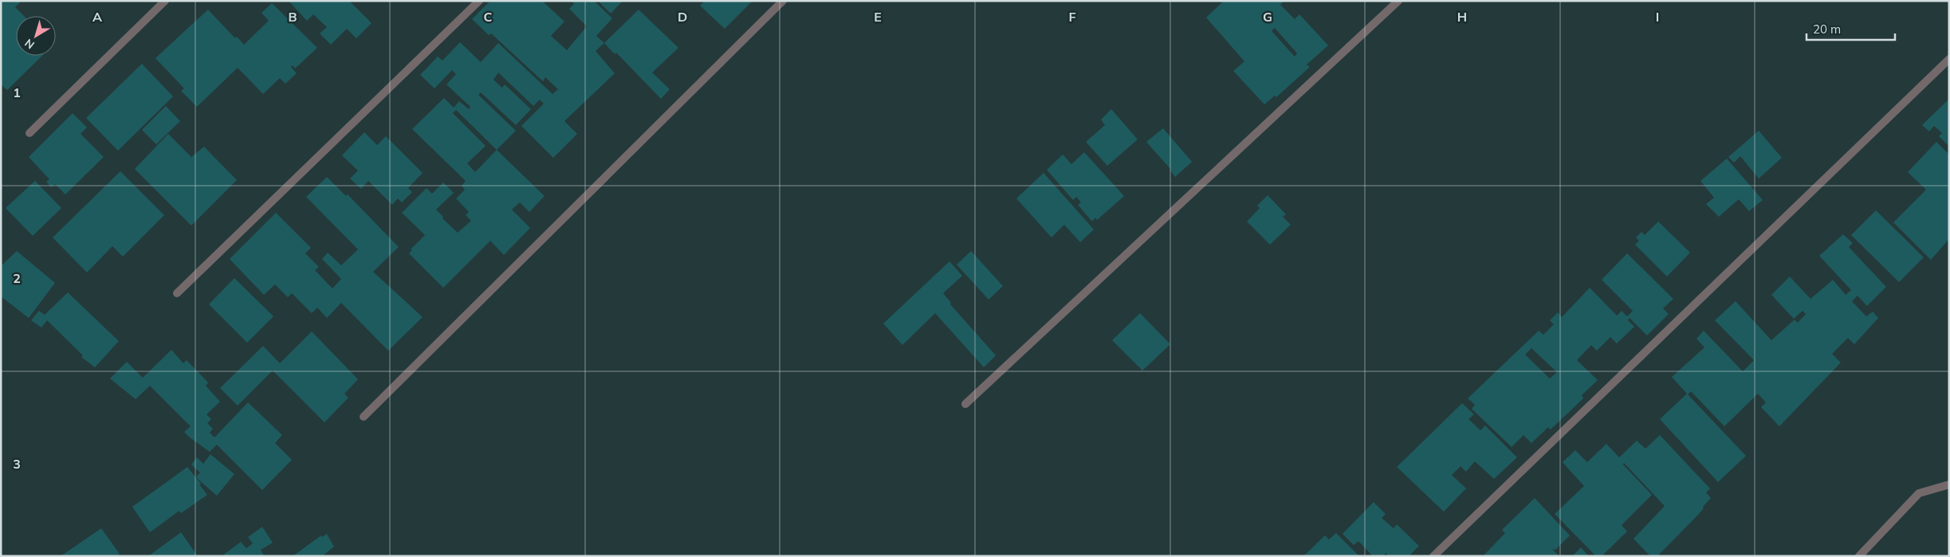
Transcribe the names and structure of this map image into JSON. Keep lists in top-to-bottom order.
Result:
{
  "scale_bar": "20 m",
  "north": "bottom left",
  "grid": {
    "columns": [
      "A",
      "B",
      "C",
      "D",
      "E",
      "F",
      "G",
      "H",
      "I"
    ],
    "rows": ["1", "2", "3"]
  }
}
